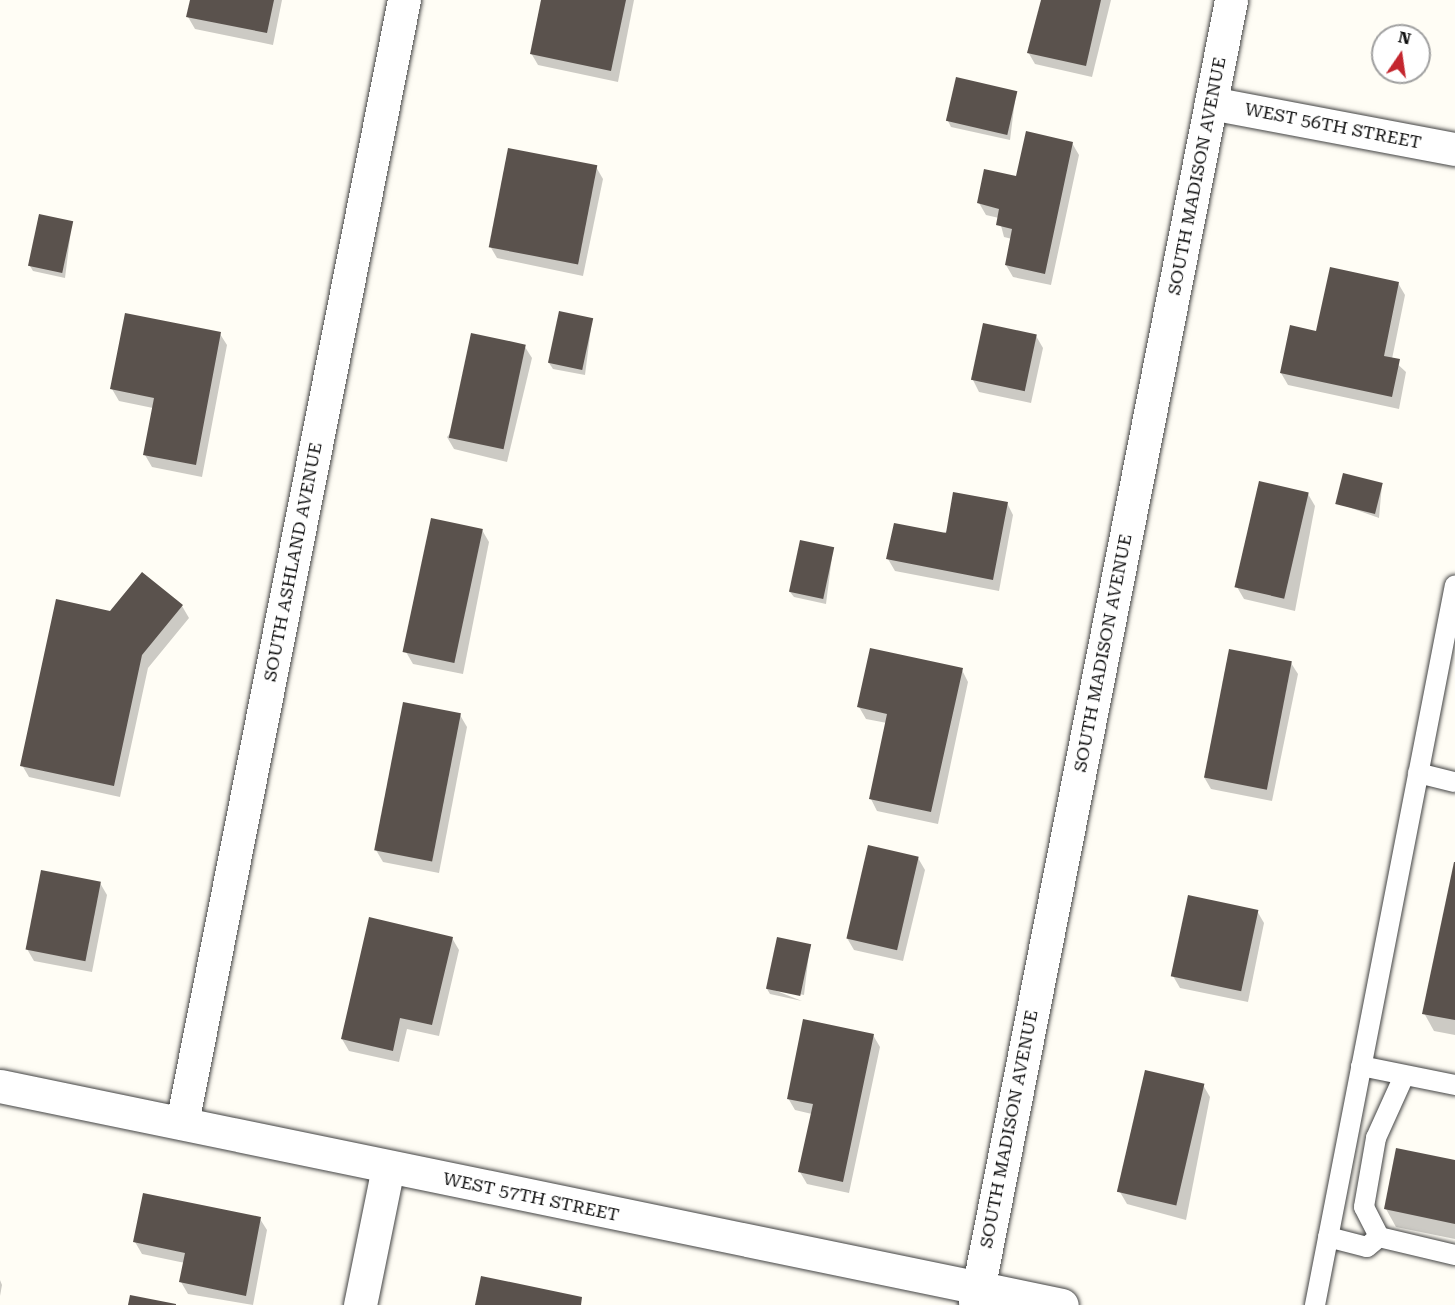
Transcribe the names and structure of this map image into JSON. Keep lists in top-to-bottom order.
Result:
{
  "streets": {
    "street": [
      "WEST 56TH STREET",
      "SOUTH MADISON AVENUE",
      "SOUTH ASHLAND AVENUE",
      "WEST 57TH STREET"
    ]
  },
  "crossings": [
    ["WEST 56TH STREET", "SOUTH MADISON AVENUE"],
    ["SOUTH MADISON AVENUE", "WEST 57TH STREET"],
    ["SOUTH ASHLAND AVENUE", "WEST 57TH STREET"]
  ],
  "north": "top"
}
